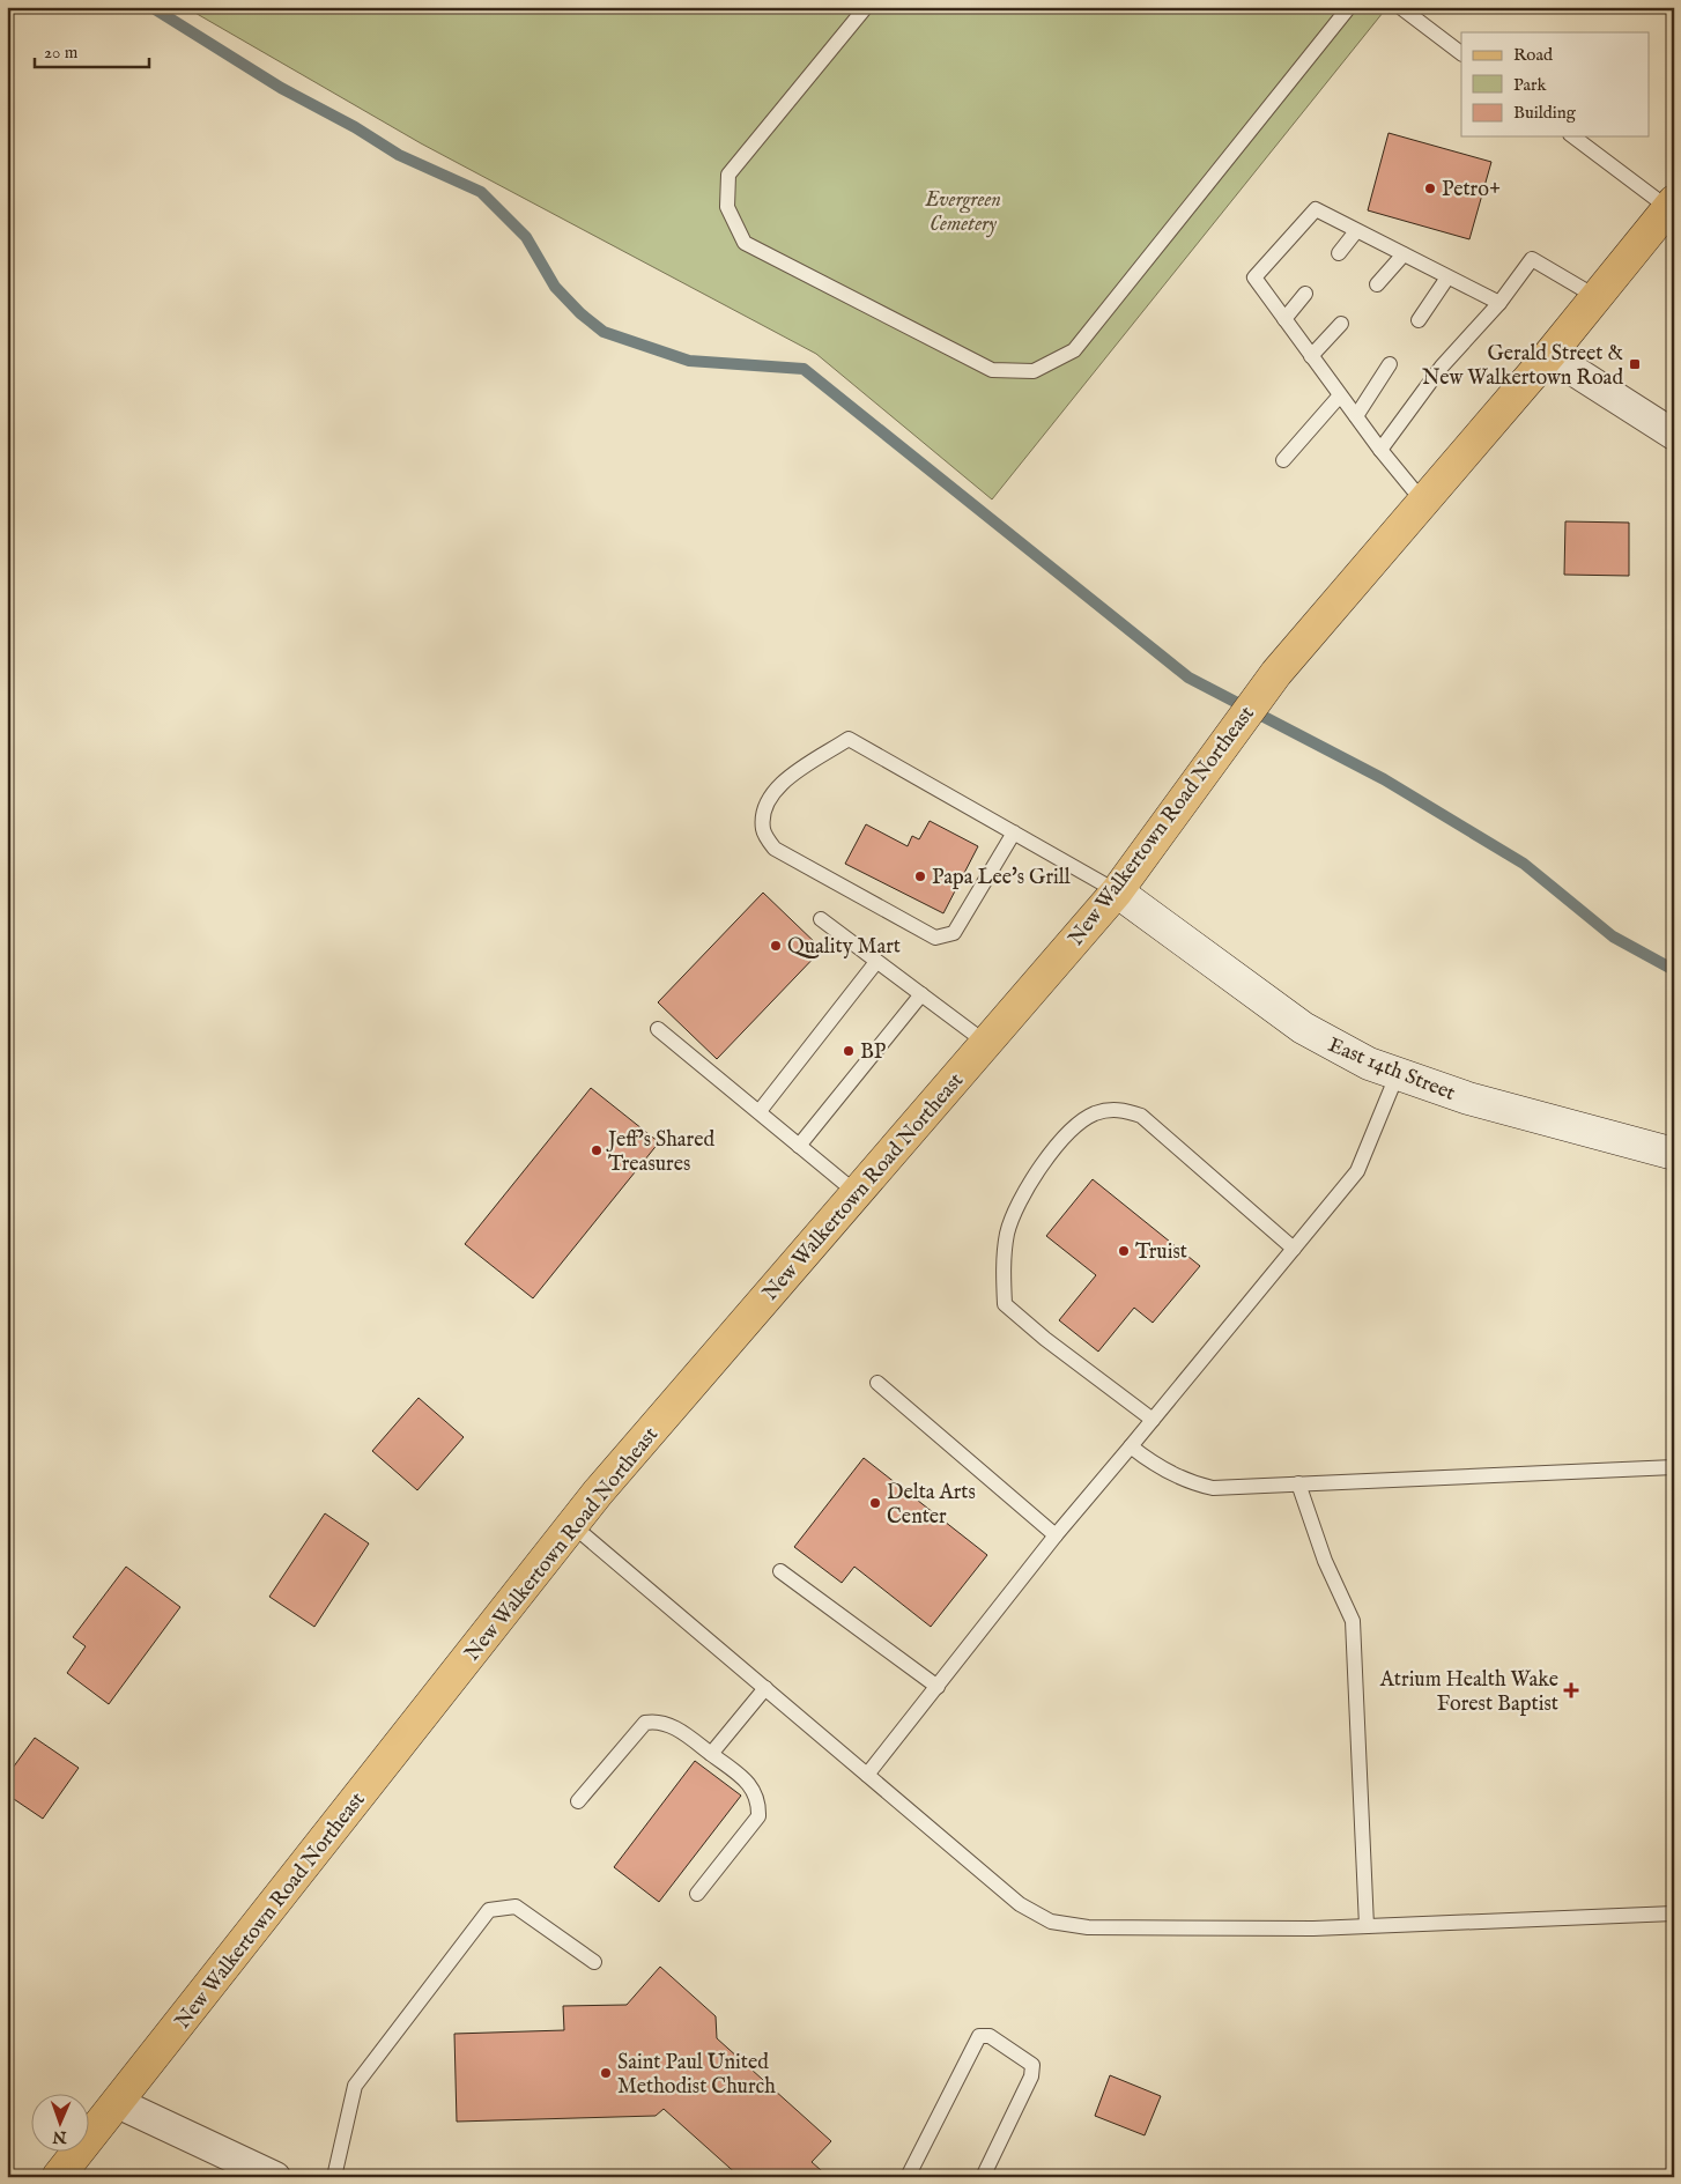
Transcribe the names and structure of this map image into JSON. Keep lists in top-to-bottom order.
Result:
{
  "streets": {
    "main road": ["New Walkertown Road Northeast", "East 14th Street"]
  },
  "crossings": [
    ["New Walkertown Road Northeast", "East 14th Street"]
  ],
  "parks": ["Evergreen Cemetery"],
  "places": {
    "other": [
      "Petro+",
      "Papa Lee's Grill",
      "Quality Mart",
      "BP",
      "Jeff's Shared Treasures",
      "Truist",
      "Delta Arts Center",
      "Saint Paul United Methodist Church"
    ],
    "transit": ["Gerald Street & New Walkertown Road"],
    "health": ["Atrium Health Wake Forest Baptist"]
  },
  "legend": ["Road", "Park", "Building"],
  "scale_bar": "20 m",
  "north": "bottom"
}
